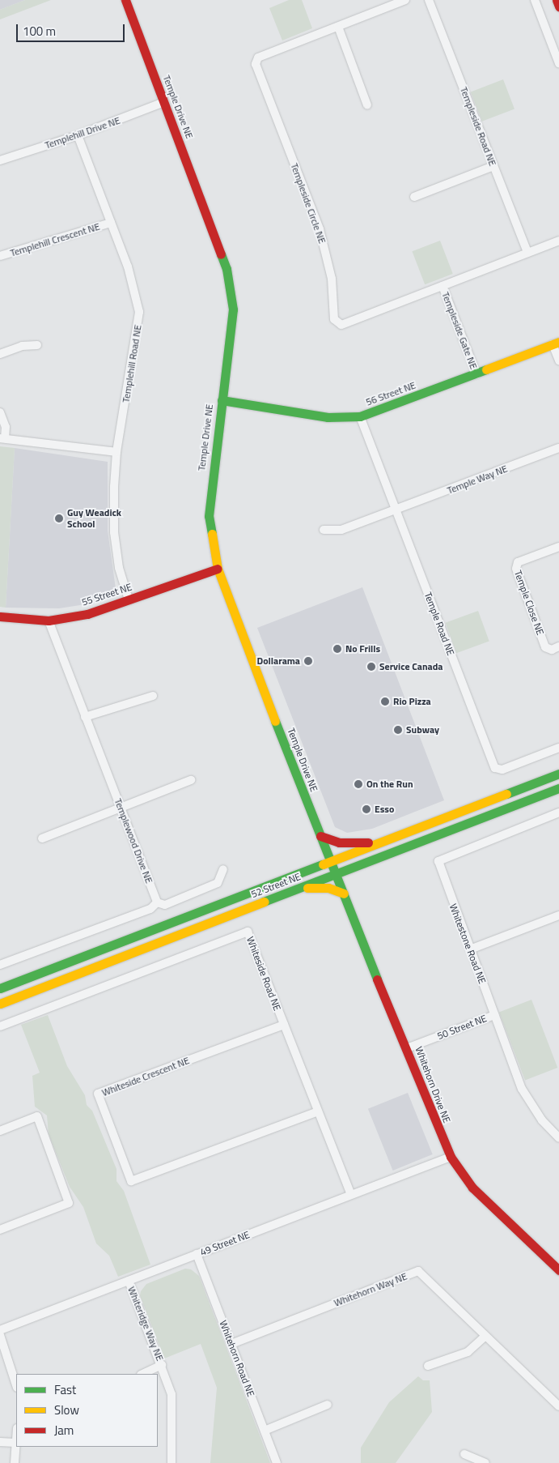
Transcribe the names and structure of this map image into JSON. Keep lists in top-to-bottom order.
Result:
{
  "streets": {
    "street": [
      "Temple Drive NE",
      "Templeside Road NE",
      "Templehill Drive NE",
      "Templeside Circle NE",
      "Templehill Crescent NE",
      "Templeside Gate NE",
      "Templehill Road NE",
      "56 Street NE",
      "Temple Way NE",
      "55 Street NE",
      "Temple Close NE",
      "Temple Road NE",
      "Templewood Drive NE",
      "52 Street NE",
      "Whitestone Road NE",
      "Whiteside Road NE",
      "50 Street NE",
      "Whiteside Crescent NE",
      "Whitehorn Drive NE",
      "49 Street NE",
      "Whitehorn Way NE",
      "Whiteridge Way NE",
      "Whitehorn Road NE"
    ]
  },
  "crossings": [
    ["Temple Drive NE", "Templehill Drive NE"],
    ["Temple Drive NE", "56 Street NE"],
    ["Temple Drive NE", "55 Street NE"],
    ["Temple Drive NE", "52 Street NE"],
    ["Temple Drive NE", "Whitehorn Drive NE"],
    ["Templeside Road NE", "Templeside Circle NE"],
    ["Templehill Drive NE", "Templehill Road NE"],
    ["Templeside Circle NE", "Templeside Gate NE"],
    ["Templehill Crescent NE", "Templehill Road NE"],
    ["Templeside Gate NE", "56 Street NE"],
    ["Templehill Road NE", "55 Street NE"],
    ["56 Street NE", "Temple Road NE"],
    ["Temple Way NE", "Temple Road NE"],
    ["55 Street NE", "Templewood Drive NE"],
    ["52 Street NE", "Whitehorn Drive NE"],
    ["Whitestone Road NE", "50 Street NE"],
    ["Whiteside Road NE", "Whiteside Crescent NE"],
    ["Whiteside Road NE", "49 Street NE"],
    ["50 Street NE", "Whitehorn Drive NE"],
    ["Whitehorn Drive NE", "49 Street NE"],
    ["49 Street NE", "Whiteridge Way NE"],
    ["49 Street NE", "Whitehorn Road NE"],
    ["Whitehorn Way NE", "Whitehorn Road NE"]
  ],
  "places": [
    "Guy Weadick School",
    "No Frills",
    "Dollarama",
    "Service Canada",
    "Rio Pizza",
    "Subway",
    "On the Run",
    "Esso"
  ],
  "legend": ["Fast", "Slow", "Jam"],
  "scale_bar": "100 m"
}
